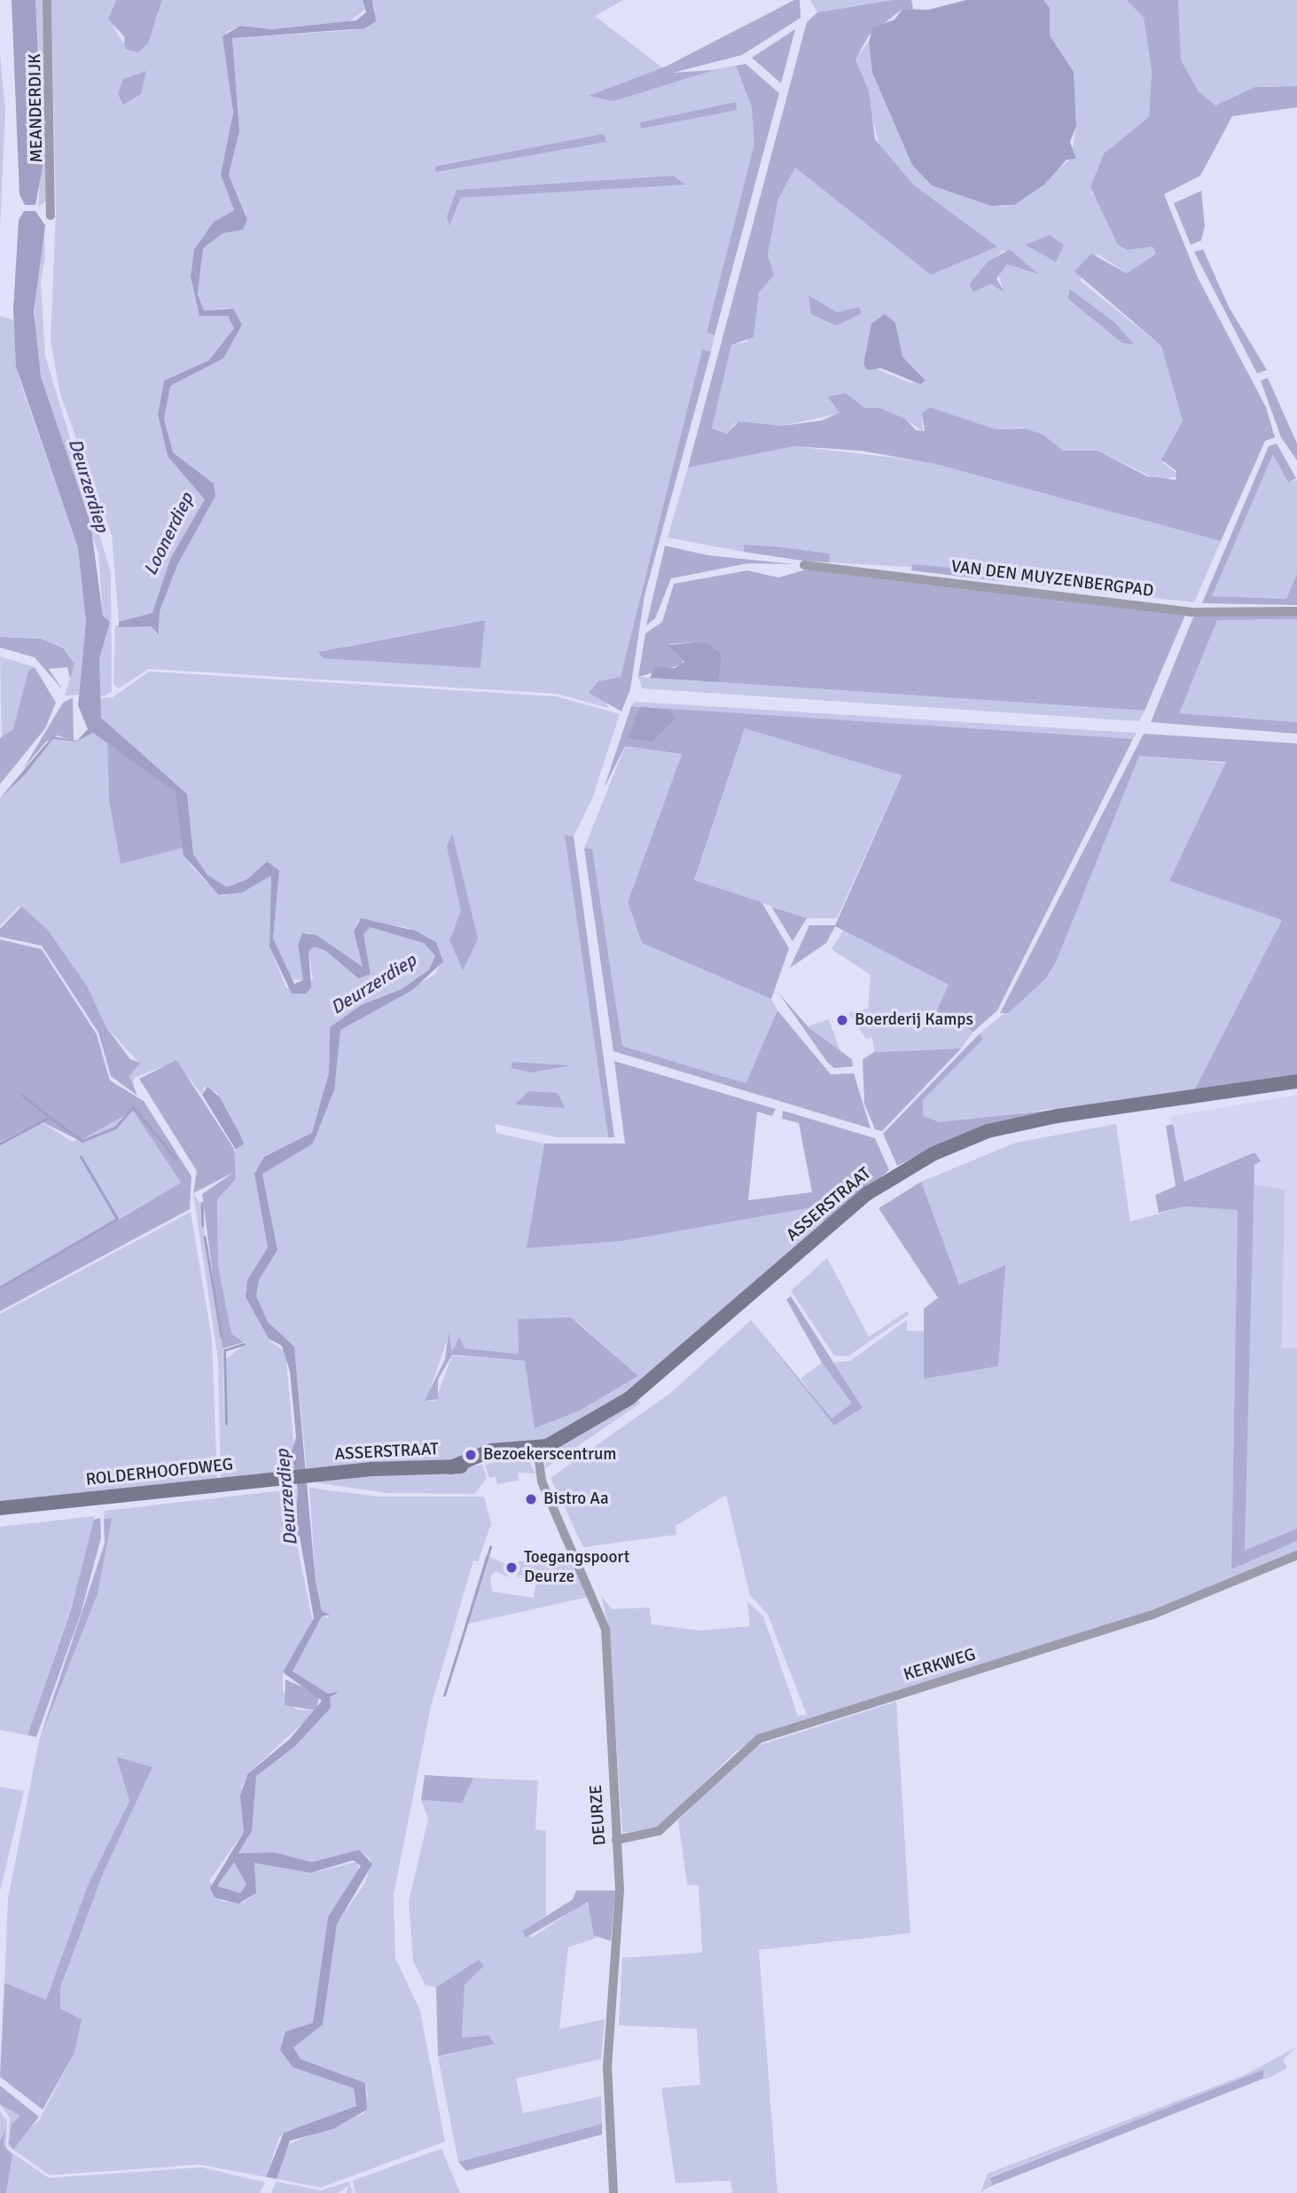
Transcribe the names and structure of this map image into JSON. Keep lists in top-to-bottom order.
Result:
{
  "streets": {
    "main road": ["ASSERSTRAAT", "ROLDERHOOFDWEG"],
    "street": [
      "MEANDERDIJK",
      "VAN DEN MUYZENBERGPAD",
      "KERKWEG",
      "DEURZE"
    ]
  },
  "crossings": [
    ["ASSERSTRAAT", "ROLDERHOOFDWEG"],
    ["ASSERSTRAAT", "DEURZE"],
    ["KERKWEG", "DEURZE"]
  ],
  "water": ["Deurzerdiep", "Loonerdiep"],
  "places": [
    "Boerderij Kamps",
    "Bezoekerscentrum",
    "Bistro Aa",
    "Toegangspoort Deurze"
  ]
}
